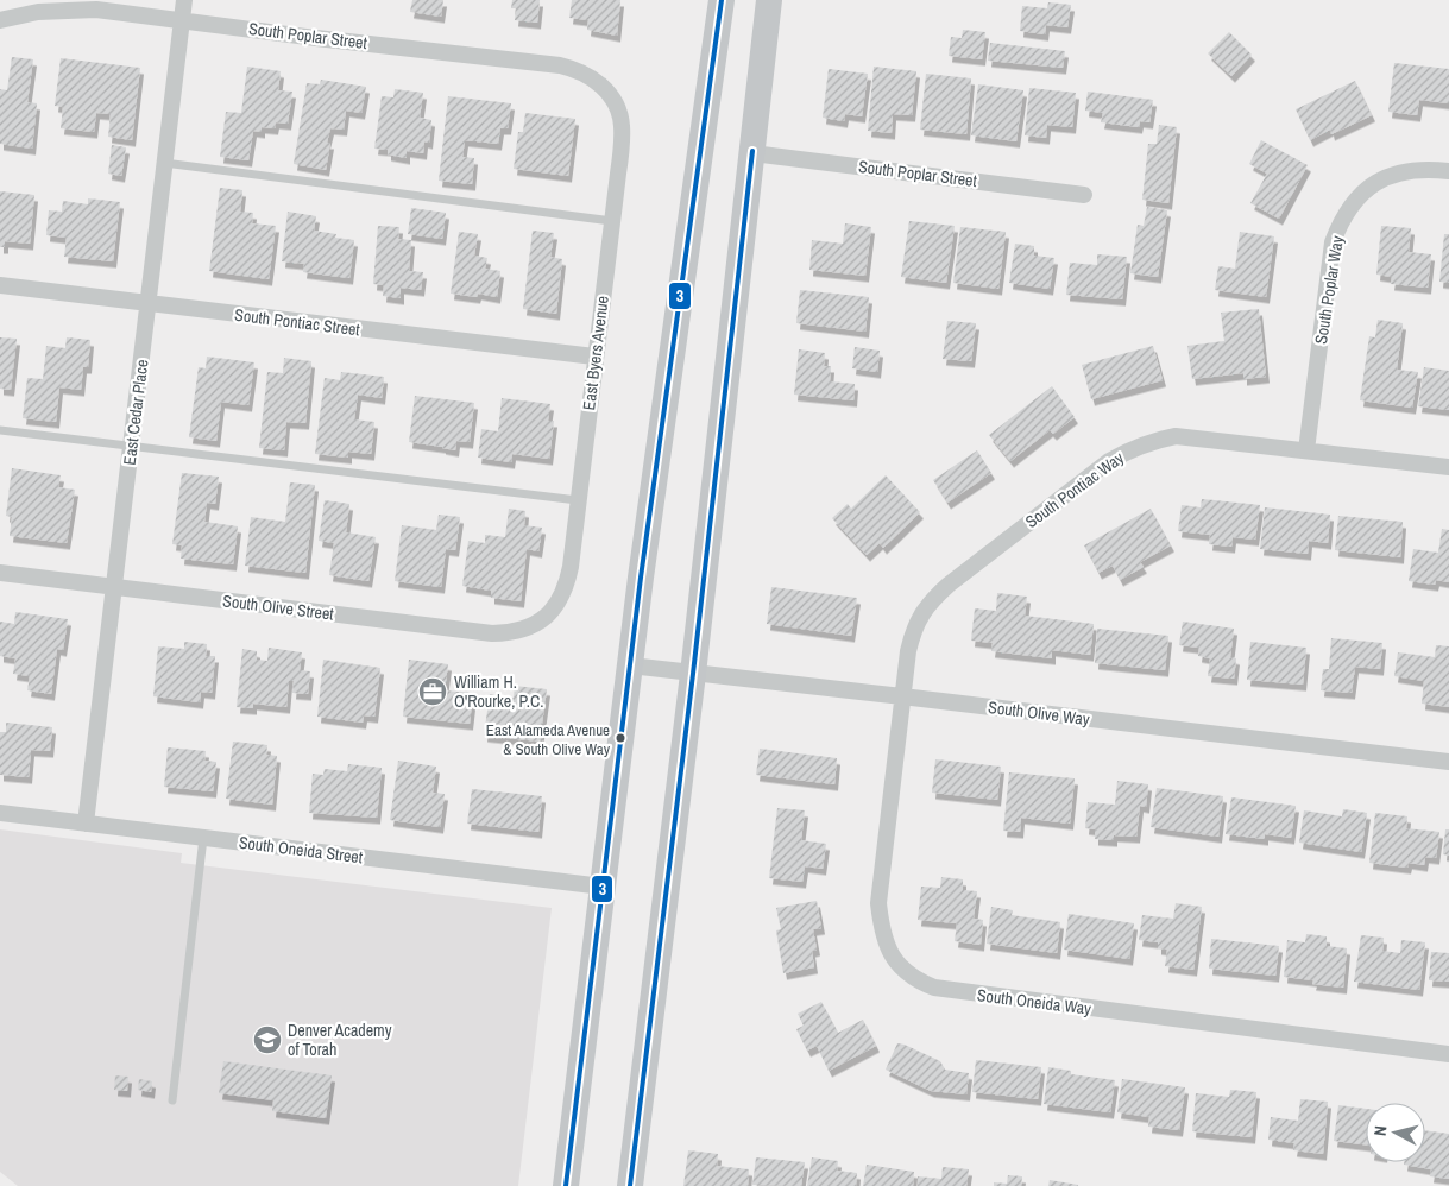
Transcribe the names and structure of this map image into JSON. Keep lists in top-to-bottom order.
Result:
{
  "streets": {
    "street": [
      "South Poplar Street",
      "South Poplar Way",
      "South Pontiac Street",
      "East Byers Avenue",
      "East Cedar Place",
      "South Pontiac Way",
      "South Olive Street",
      "South Olive Way",
      "South Oneida Street",
      "South Oneida Way"
    ]
  },
  "crossings": [
    ["South Poplar Street", "East Byers Avenue"],
    ["South Poplar Street", "East Cedar Place"],
    ["South Poplar Way", "South Pontiac Way"],
    ["South Pontiac Street", "East Byers Avenue"],
    ["South Pontiac Street", "East Cedar Place"],
    ["East Byers Avenue", "South Olive Street"],
    ["East Cedar Place", "South Olive Street"],
    ["East Cedar Place", "South Oneida Street"],
    ["South Pontiac Way", "South Olive Way"],
    ["South Pontiac Way", "South Oneida Way"],
    ["South Olive Way", "South Oneida Way"]
  ],
  "places": {
    "office": ["William H. O'Rourke, P.C."],
    "other": ["East Alameda Avenue & South Olive Way"],
    "school or university": ["Denver Academy of Torah"]
  },
  "lines": ["transit line 3"],
  "north": "left"
}
